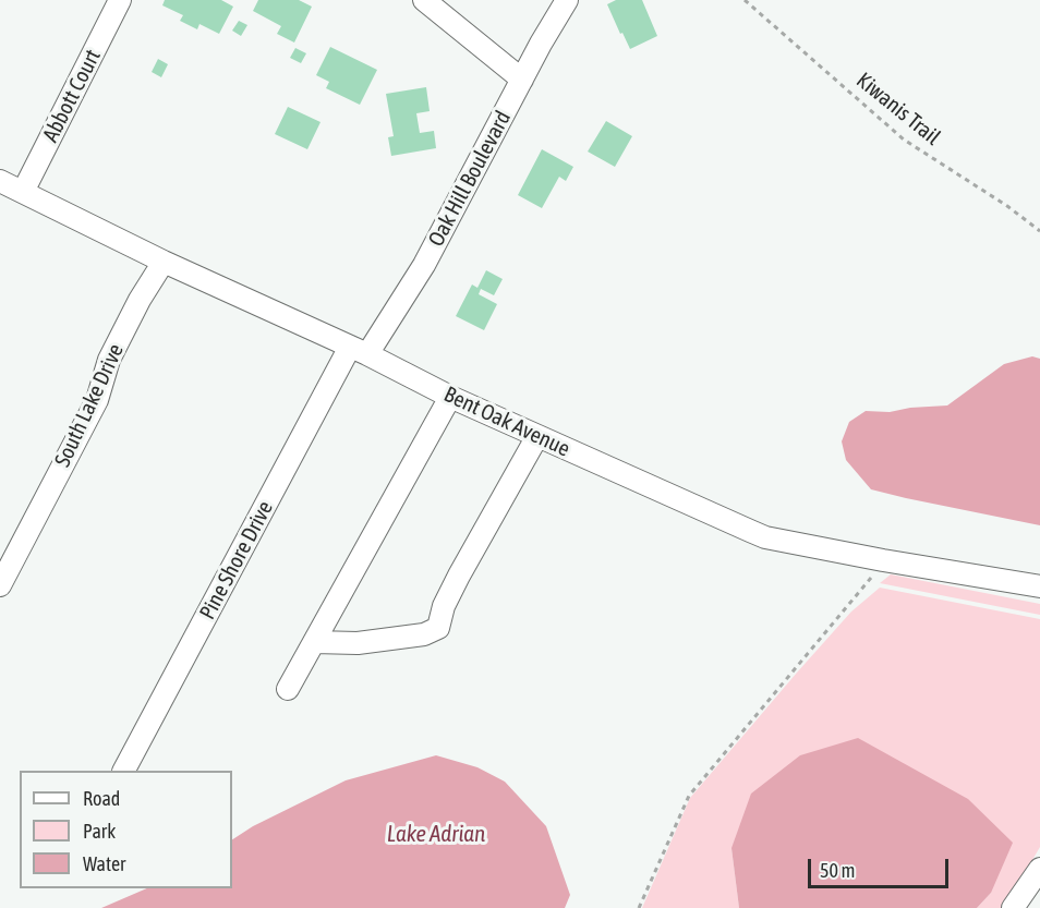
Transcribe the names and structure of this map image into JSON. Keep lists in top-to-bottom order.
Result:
{
  "streets": {
    "street": [
      "Abbott Court",
      "Oak Hill Boulevard",
      "South Lake Drive",
      "Bent Oak Avenue",
      "Pine Shore Drive"
    ],
    "path": ["Kiwanis Trail"]
  },
  "crossings": [
    ["Abbott Court", "Bent Oak Avenue"],
    ["Oak Hill Boulevard", "Bent Oak Avenue"],
    ["Oak Hill Boulevard", "Pine Shore Drive"],
    ["South Lake Drive", "Bent Oak Avenue"],
    ["Bent Oak Avenue", "Pine Shore Drive"]
  ],
  "water": ["Lake Adrian"],
  "legend": ["Road", "Park", "Water"],
  "scale_bar": "50 m"
}
